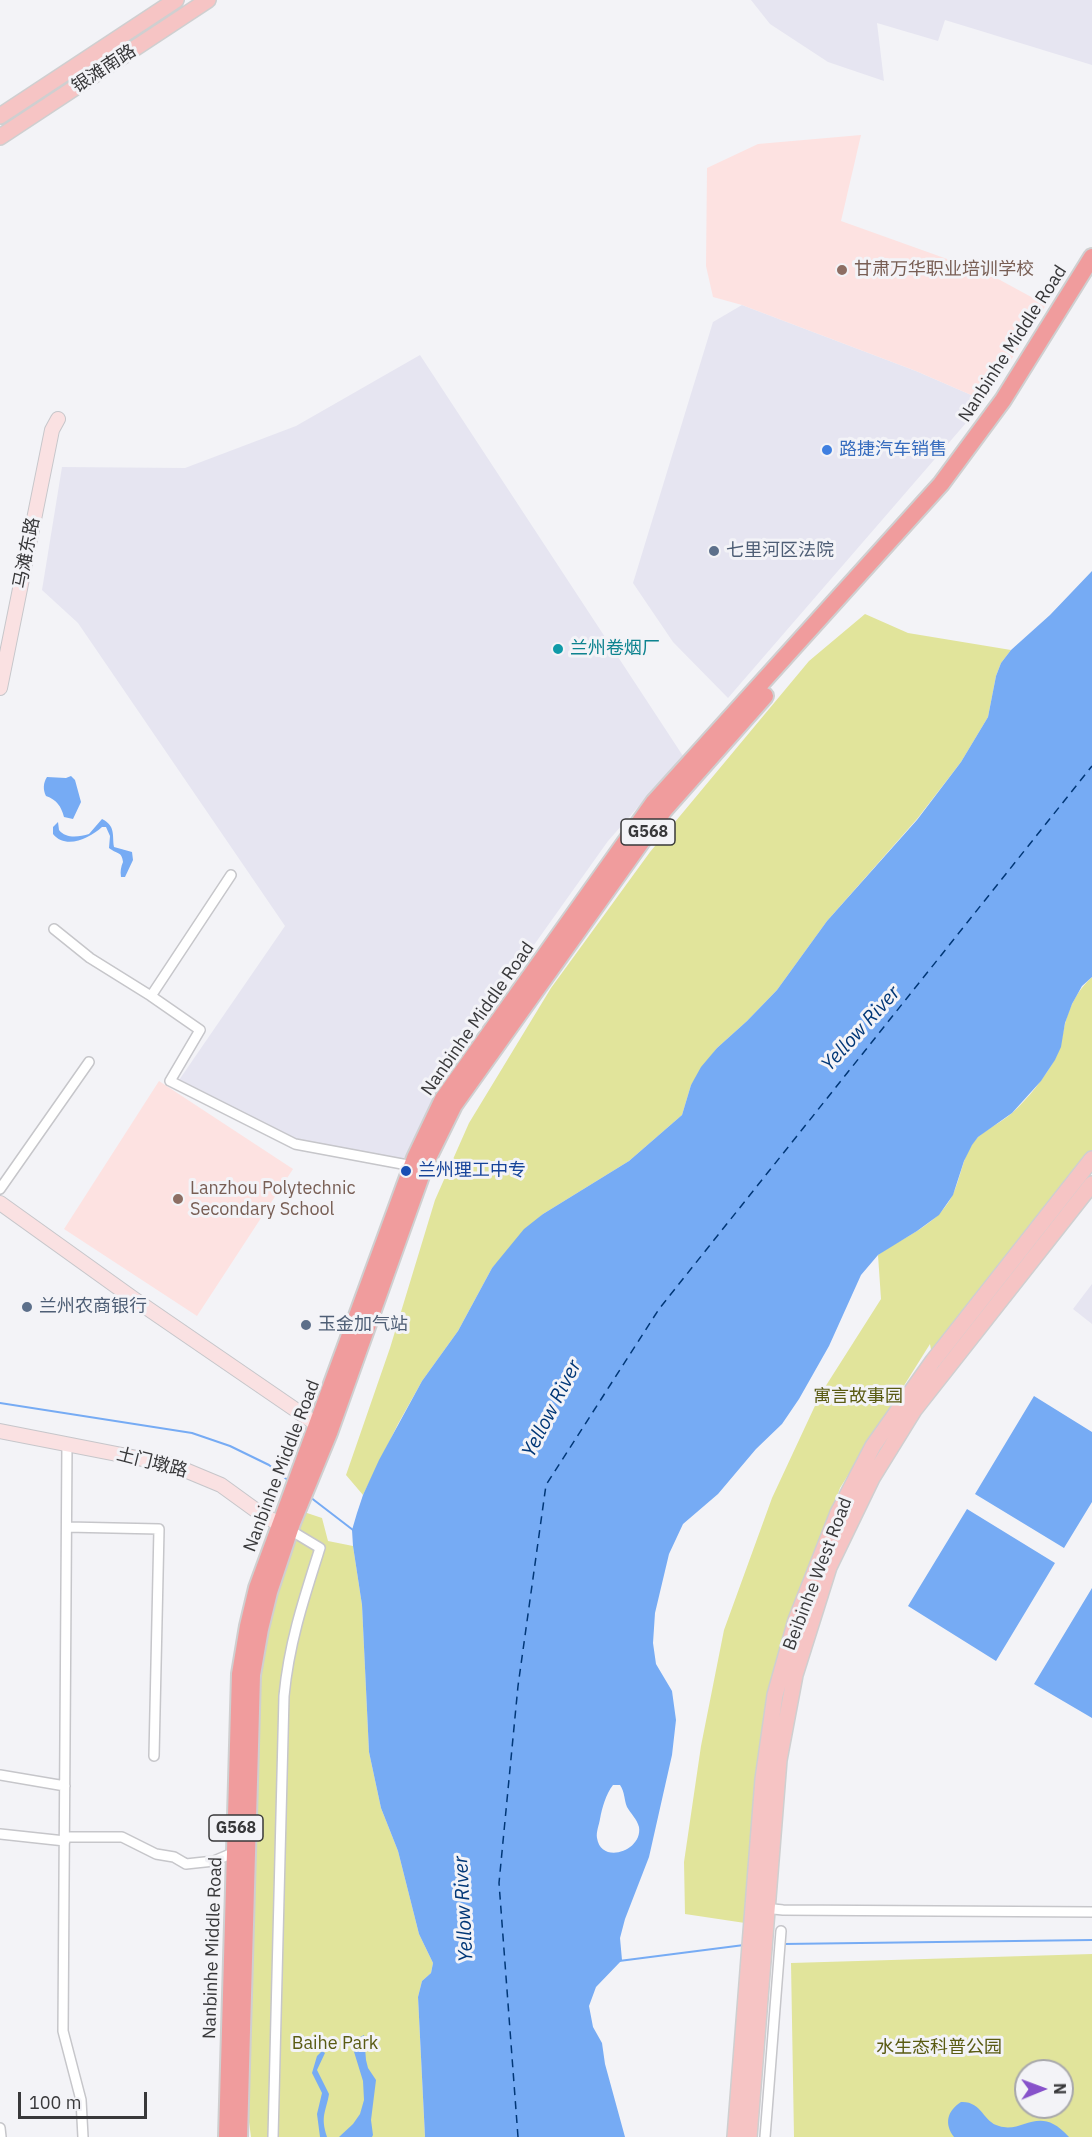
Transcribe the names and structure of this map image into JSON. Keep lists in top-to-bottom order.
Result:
{
  "streets": {
    "highway": ["Nanbinhe Middle Road", "G568"],
    "main road": [
      "银滩南路",
      "马滩东路",
      "土门墩路",
      "Beibinhe West Road"
    ]
  },
  "crossings": [
    ["Nanbinhe Middle Road", "土门墩路"]
  ],
  "water": ["Yellow River"],
  "parks": ["寓言故事园", "Baihe Park", "水生态科普公园"],
  "places": [
    "甘肃万华职业培训学校",
    "路捷汽车销售",
    "七里河区法院",
    "兰州卷烟厂",
    "兰州理工中专",
    "Lanzhou Polytechnic Secondary School",
    "兰州农商银行",
    "玉金加气站"
  ],
  "scale_bar": "100 m",
  "north": "right"
}
